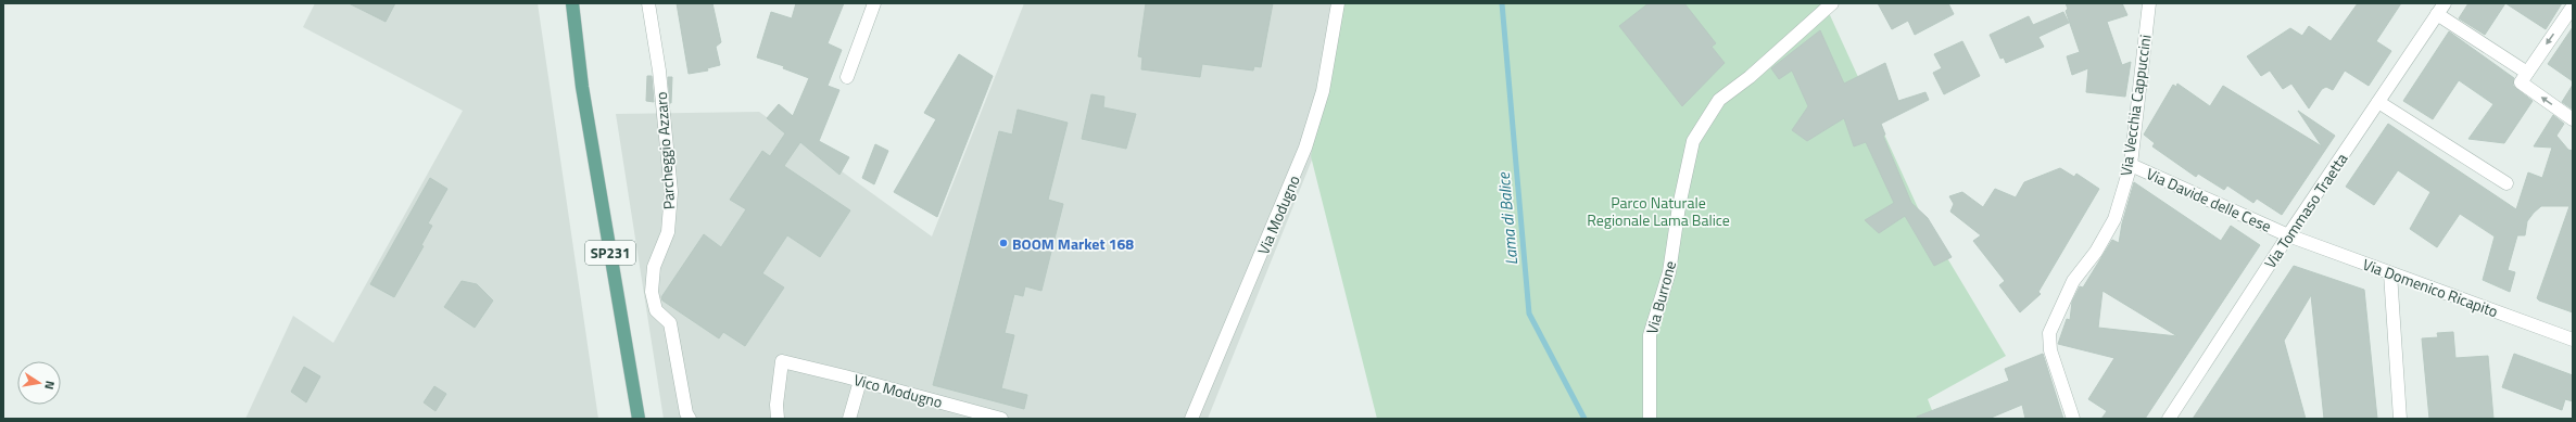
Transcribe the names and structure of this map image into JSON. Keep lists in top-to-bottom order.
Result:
{
  "streets": {
    "main road": ["SP231"],
    "street": [
      "Via Vecchia Cappuccini",
      "Parcheggio Azzaro",
      "Via Davide delle Cese",
      "Via Tommaso Traetta",
      "Via Modugno",
      "Via Domenico Ricapito",
      "Via Burrone",
      "Vico Modugno"
    ]
  },
  "crossings": [
    ["Via Vecchia Cappuccini", "Via Davide delle Cese"],
    ["Via Davide delle Cese", "Via Tommaso Traetta"],
    ["Via Davide delle Cese", "Via Domenico Ricapito"],
    ["Via Tommaso Traetta", "Via Domenico Ricapito"]
  ],
  "water": ["Lama di Balice"],
  "parks": ["Parco Naturale Regionale Lama Balice"],
  "places": ["BOOM Market 168"],
  "north": "right"
}
